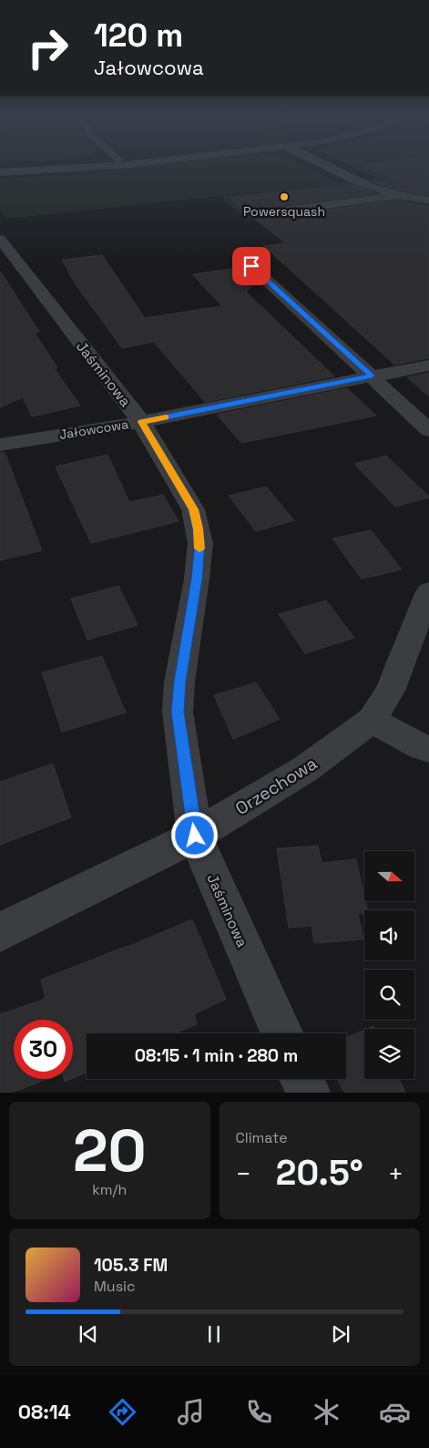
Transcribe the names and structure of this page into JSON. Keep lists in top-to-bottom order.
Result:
{
  "streets": {
    "street": ["Jaśminowa", "Jałowcowa", "Orzechowa"]
  },
  "crossings": [
    ["Jaśminowa", "Jałowcowa"],
    ["Jaśminowa", "Orzechowa"]
  ],
  "places": ["Powersquash"],
  "north": "right",
  "page": {
    "turn": ["120 m", "Jałowcowa"],
    "limit": "30",
    "trip": "08:15 · 1 min · 280 m",
    "tile": [
      ["20", "km/h"],
      "Climate"
    ],
    "heat": ["−", "20.5°", "+"],
    "song": ["105.3 FM", "Music"],
    "tabs": "08:14"
  }
}
